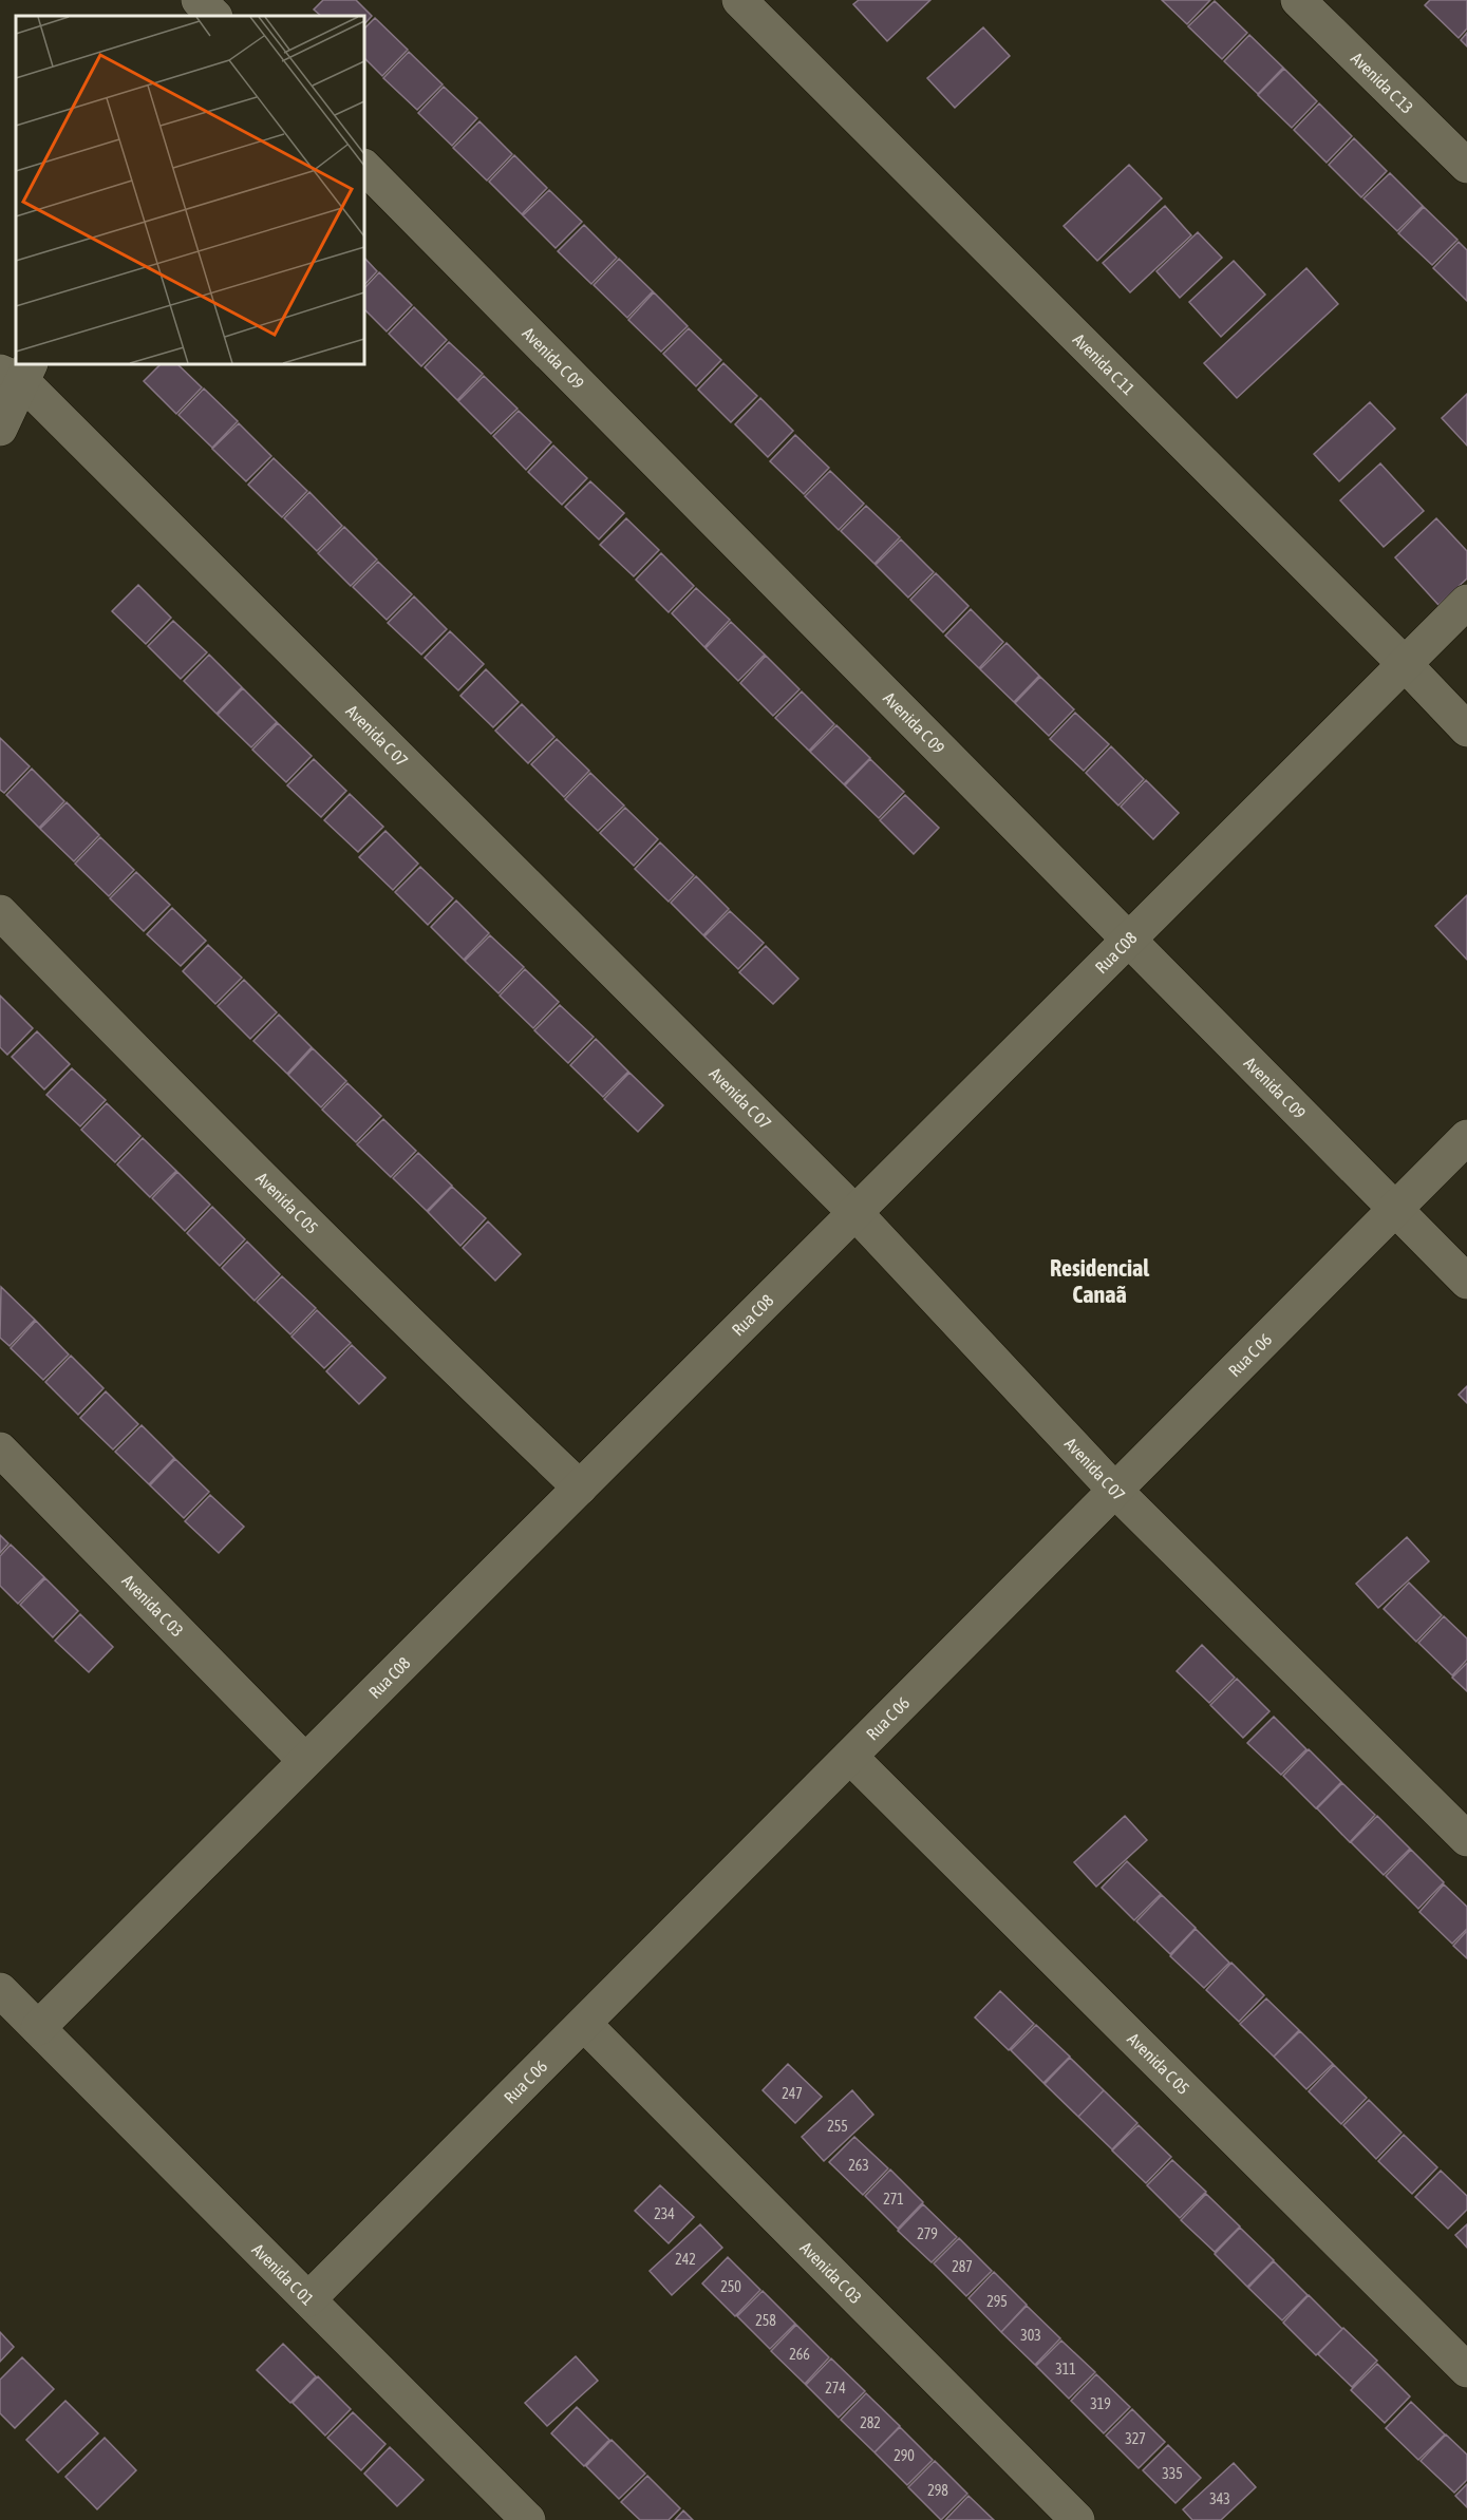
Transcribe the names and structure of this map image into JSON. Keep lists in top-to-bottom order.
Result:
{
  "streets": {
    "street": [
      "Avenida C 13",
      "Avenida C 09",
      "Avenida C 11",
      "Avenida C 07",
      "Rua C08",
      "Avenida C 05",
      "Rua C 06",
      "Avenida C 03",
      "Avenida C 01"
    ]
  },
  "crossings": [
    ["Avenida C 09", "Rua C08"],
    ["Avenida C 09", "Rua C 06"],
    ["Avenida C 11", "Rua C08"],
    ["Avenida C 07", "Rua C08"],
    ["Avenida C 07", "Rua C 06"],
    ["Rua C08", "Avenida C 05"],
    ["Rua C08", "Avenida C 03"],
    ["Rua C08", "Avenida C 01"],
    ["Avenida C 05", "Rua C 06"],
    ["Rua C 06", "Avenida C 03"],
    ["Rua C 06", "Avenida C 01"]
  ],
  "districts": ["Residencial Canaã"],
  "house_numbers": [
    "247",
    "255",
    "263",
    "271",
    "234",
    "279",
    "242",
    "287",
    "250",
    "295",
    "258",
    "303",
    "266",
    "311",
    "274",
    "319",
    "282",
    "327",
    "290",
    "335",
    "298",
    "343"
  ]
}
